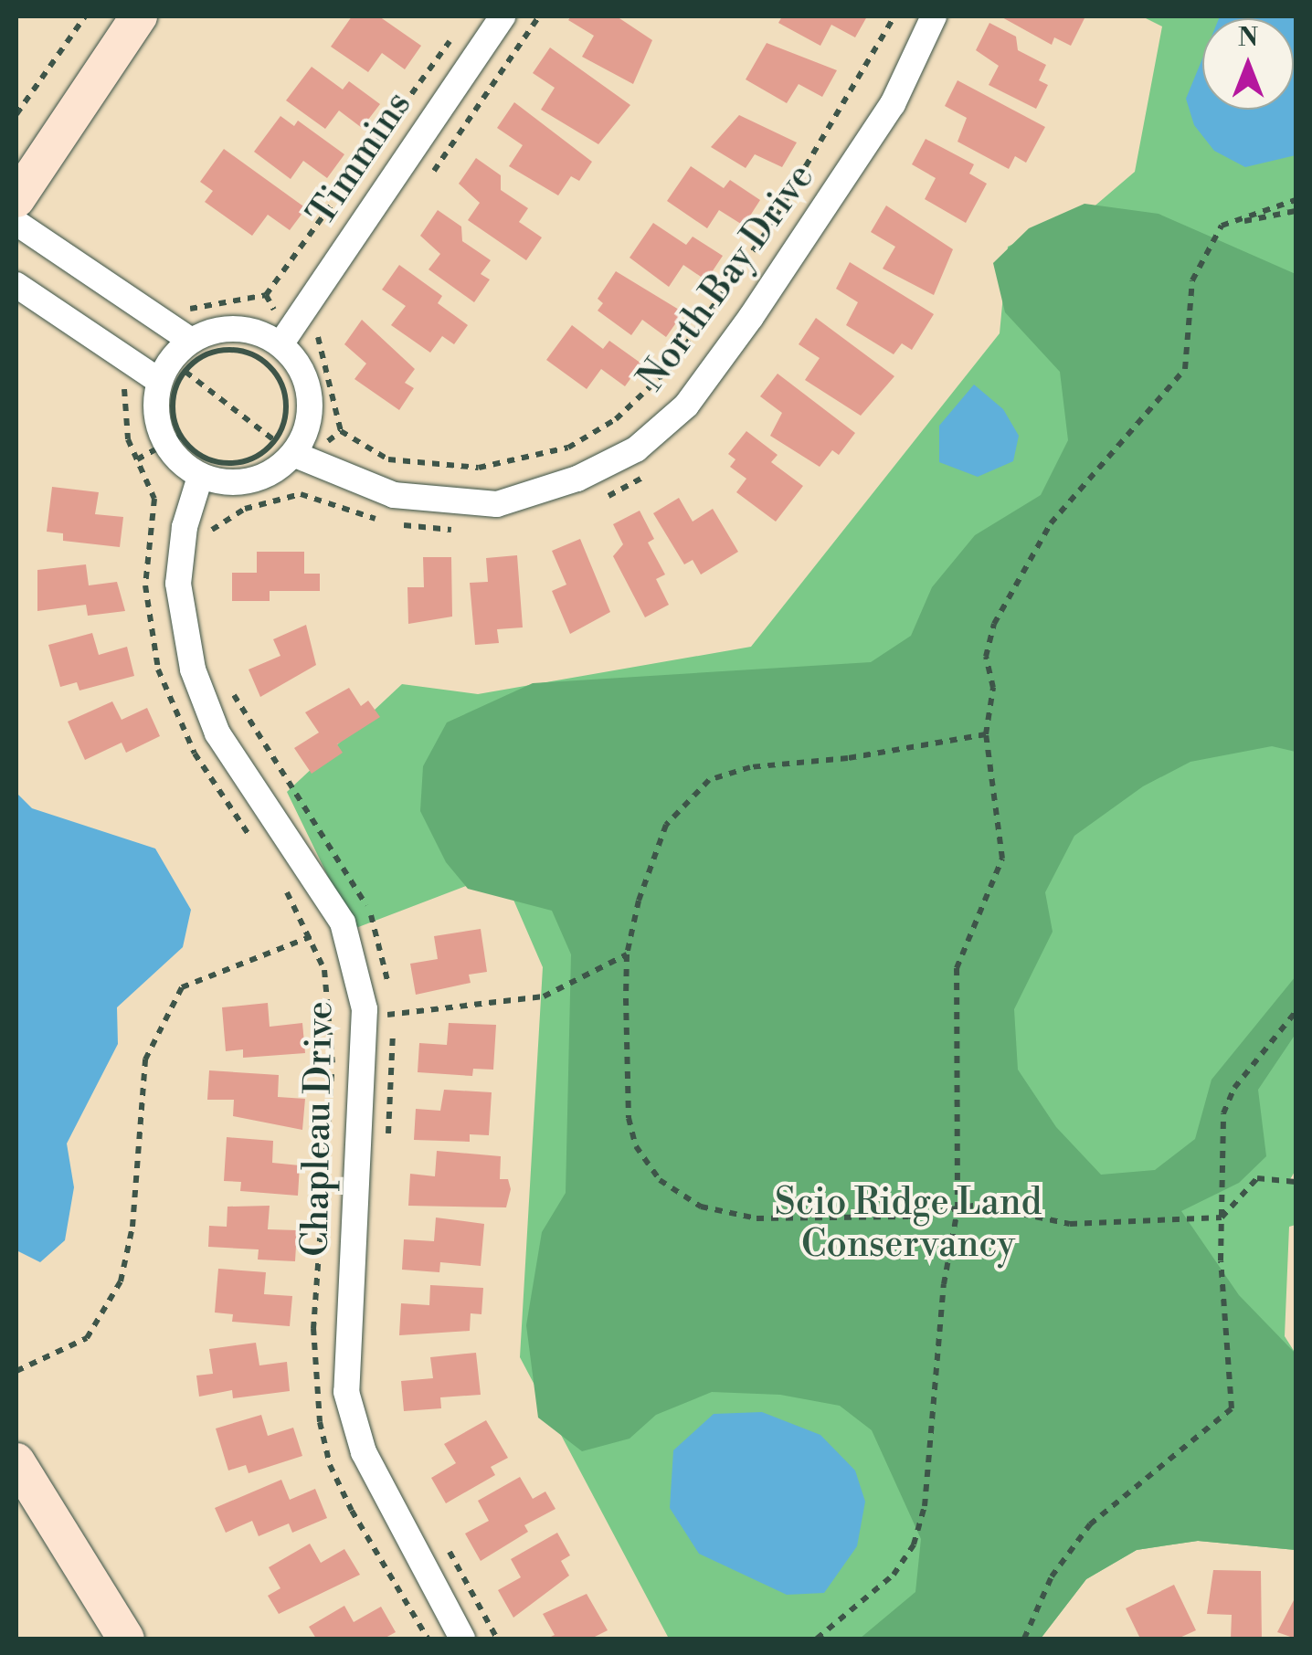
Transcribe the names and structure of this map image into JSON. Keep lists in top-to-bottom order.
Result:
{
  "streets": {
    "street": ["Timmins", "North Bay Drive", "Chapleau Drive"]
  },
  "parks": ["Scio Ridge Land Conservancy"],
  "north": "top"
}
